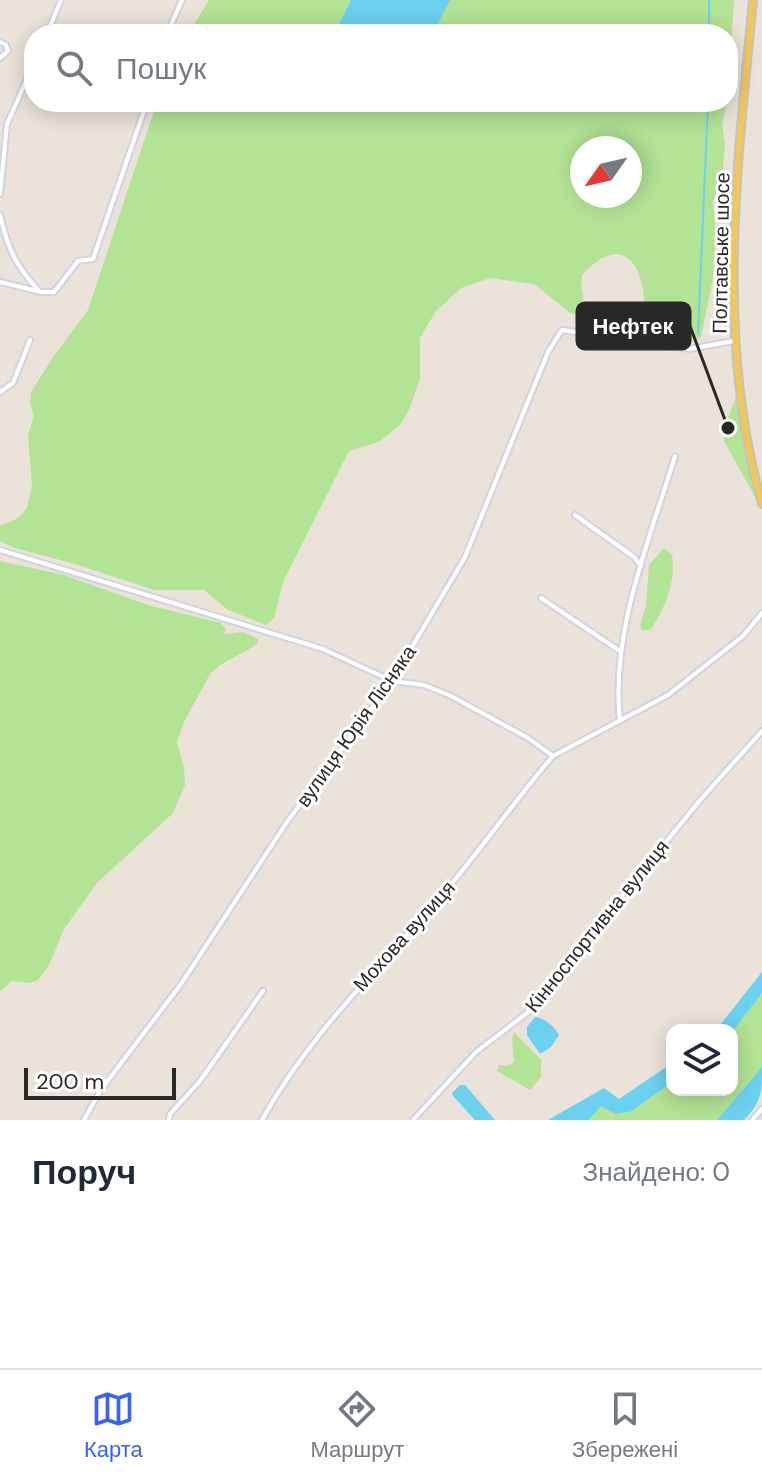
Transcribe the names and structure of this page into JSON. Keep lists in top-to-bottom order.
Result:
{
  "streets": {
    "main road": ["Полтавське шосе"],
    "street": ["вулиця Юрія Лісняка", "Кінноспортивна вулиця", "Мохова вулиця"]
  },
  "crossings": [
    ["Полтавське шосе", "вулиця Юрія Лісняка"]
  ],
  "places": ["Нефтек"],
  "scale_bar": "200 m",
  "north": "bottom left",
  "page": {
    "search": "Пошук",
    "scale": "200 m",
    "heading": ["Поруч", "Знайдено: 0"],
    "nav": ["Карта", "Маршрут", "Збережені"]
  }
}
